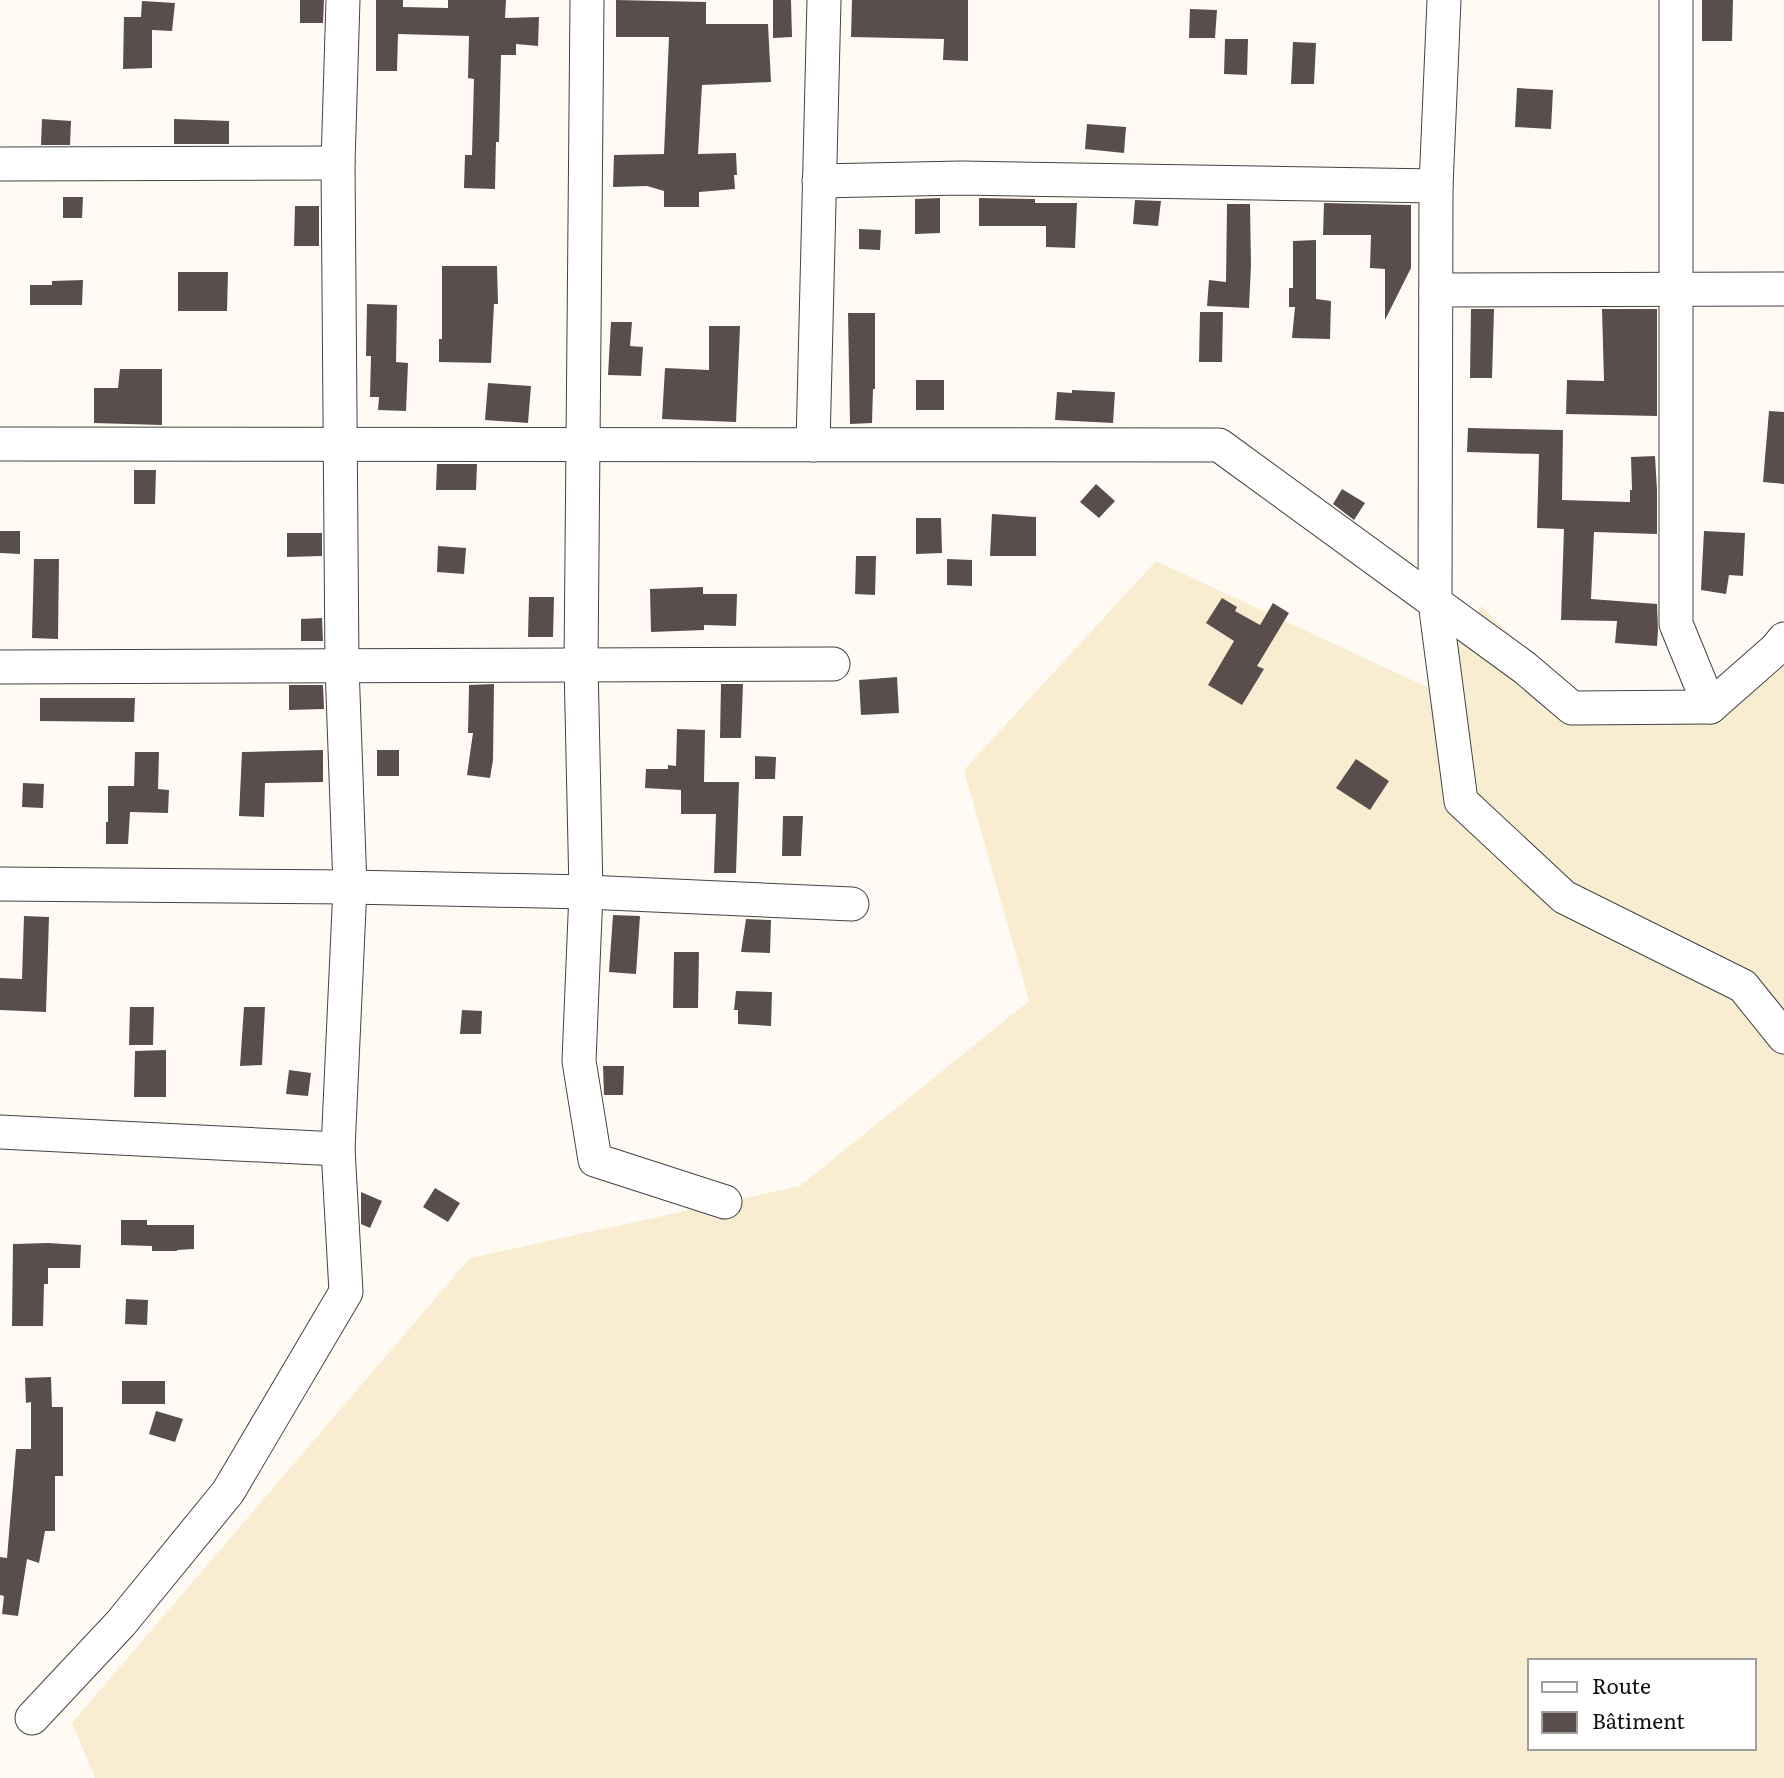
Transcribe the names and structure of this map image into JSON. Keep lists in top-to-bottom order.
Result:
{
  "legend": ["Route", "Bâtiment"]
}
